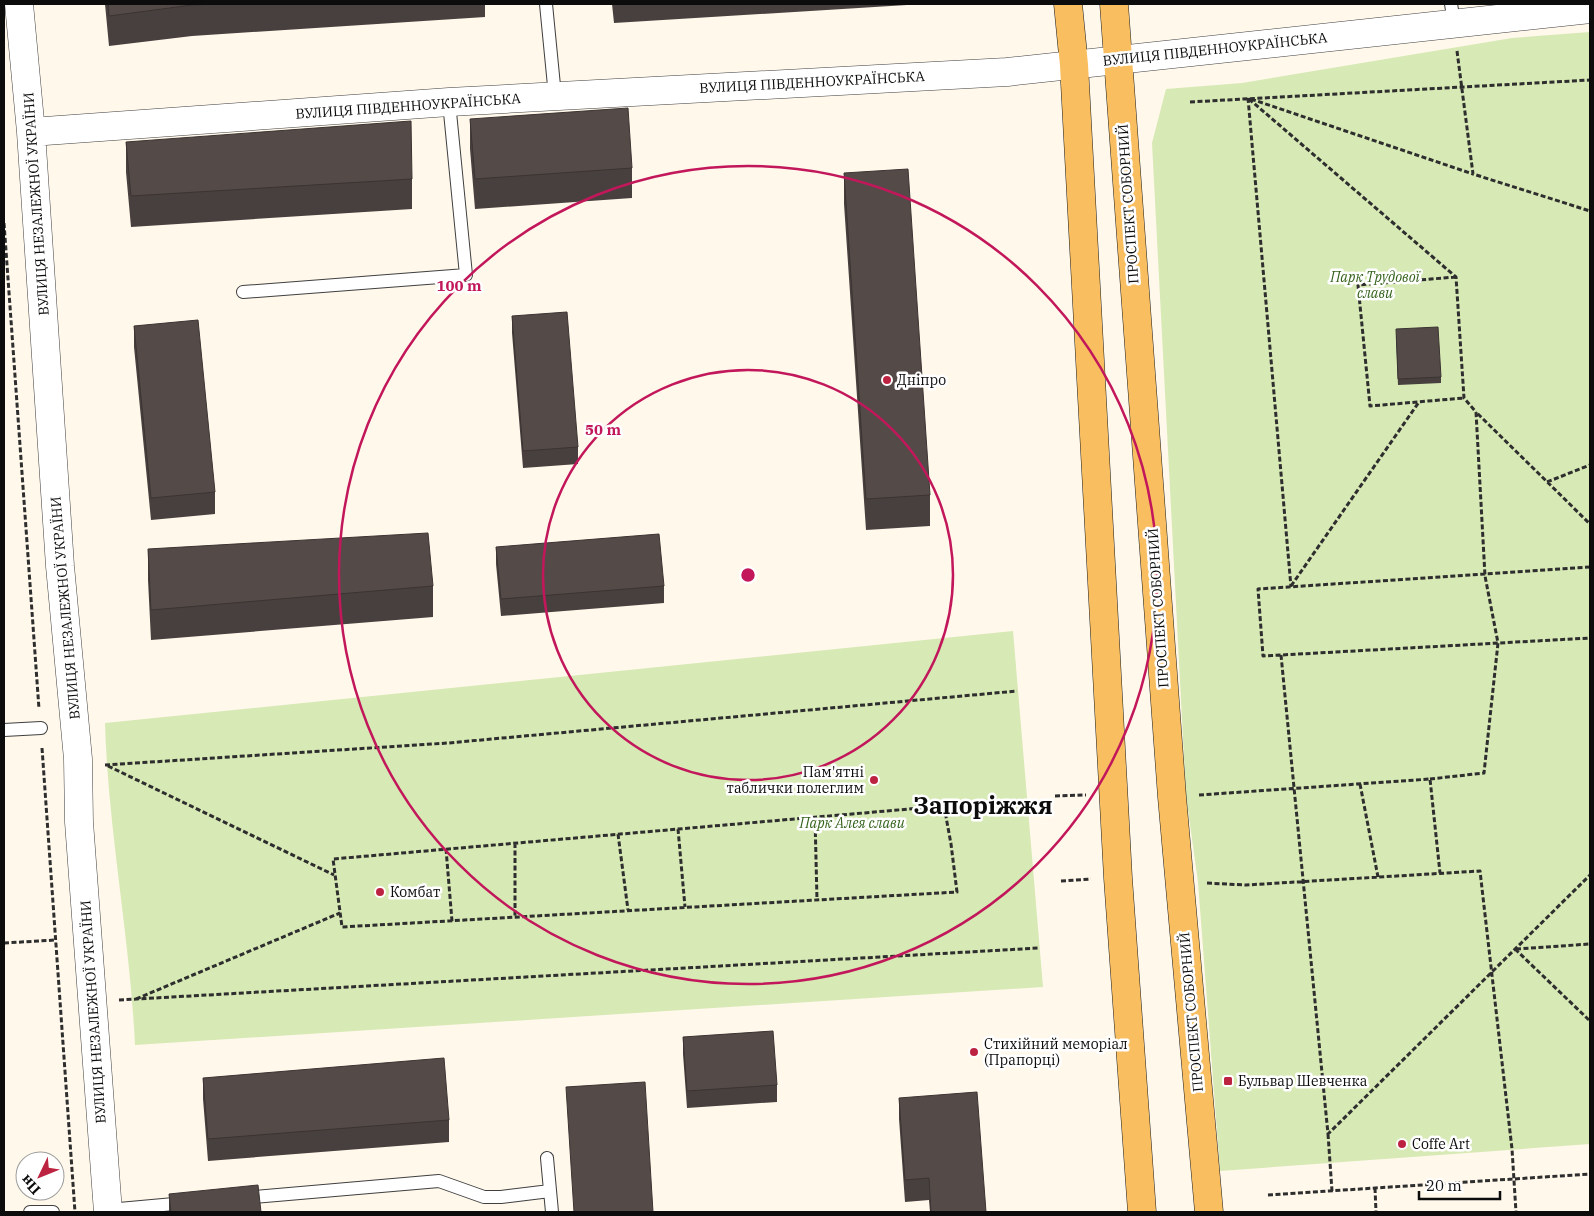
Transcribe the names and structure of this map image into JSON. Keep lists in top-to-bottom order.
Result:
{
  "streets": {
    "main road": ["ПРОСПЕКТ СОБОРНИЙ"],
    "street": ["ВУЛИЦЯ ПІВДЕННОУКРАЇНСЬКА", "ВУЛИЦЯ НЕЗАЛЕЖНОЇ УКРАЇНИ"]
  },
  "crossings": [
    ["ВУЛИЦЯ ПІВДЕННОУКРАЇНСЬКА", "ВУЛИЦЯ НЕЗАЛЕЖНОЇ УКРАЇНИ"],
    ["ВУЛИЦЯ ПІВДЕННОУКРАЇНСЬКА", "ПРОСПЕКТ СОБОРНИЙ"]
  ],
  "districts": ["Запоріжжя"],
  "parks": ["Парк Трудової слави", "Парк Алея слави"],
  "places": {
    "other": [
      "Дніпро",
      "Пам'ятні таблички полеглим",
      "Комбат",
      "Стихійний меморіал (Прапорці)",
      "Coffe Art"
    ],
    "transit": ["Бульвар Шевченка"]
  },
  "scale_bar": "20 m",
  "north": "bottom left",
  "rings": ["100 m", "50 m"]
}
